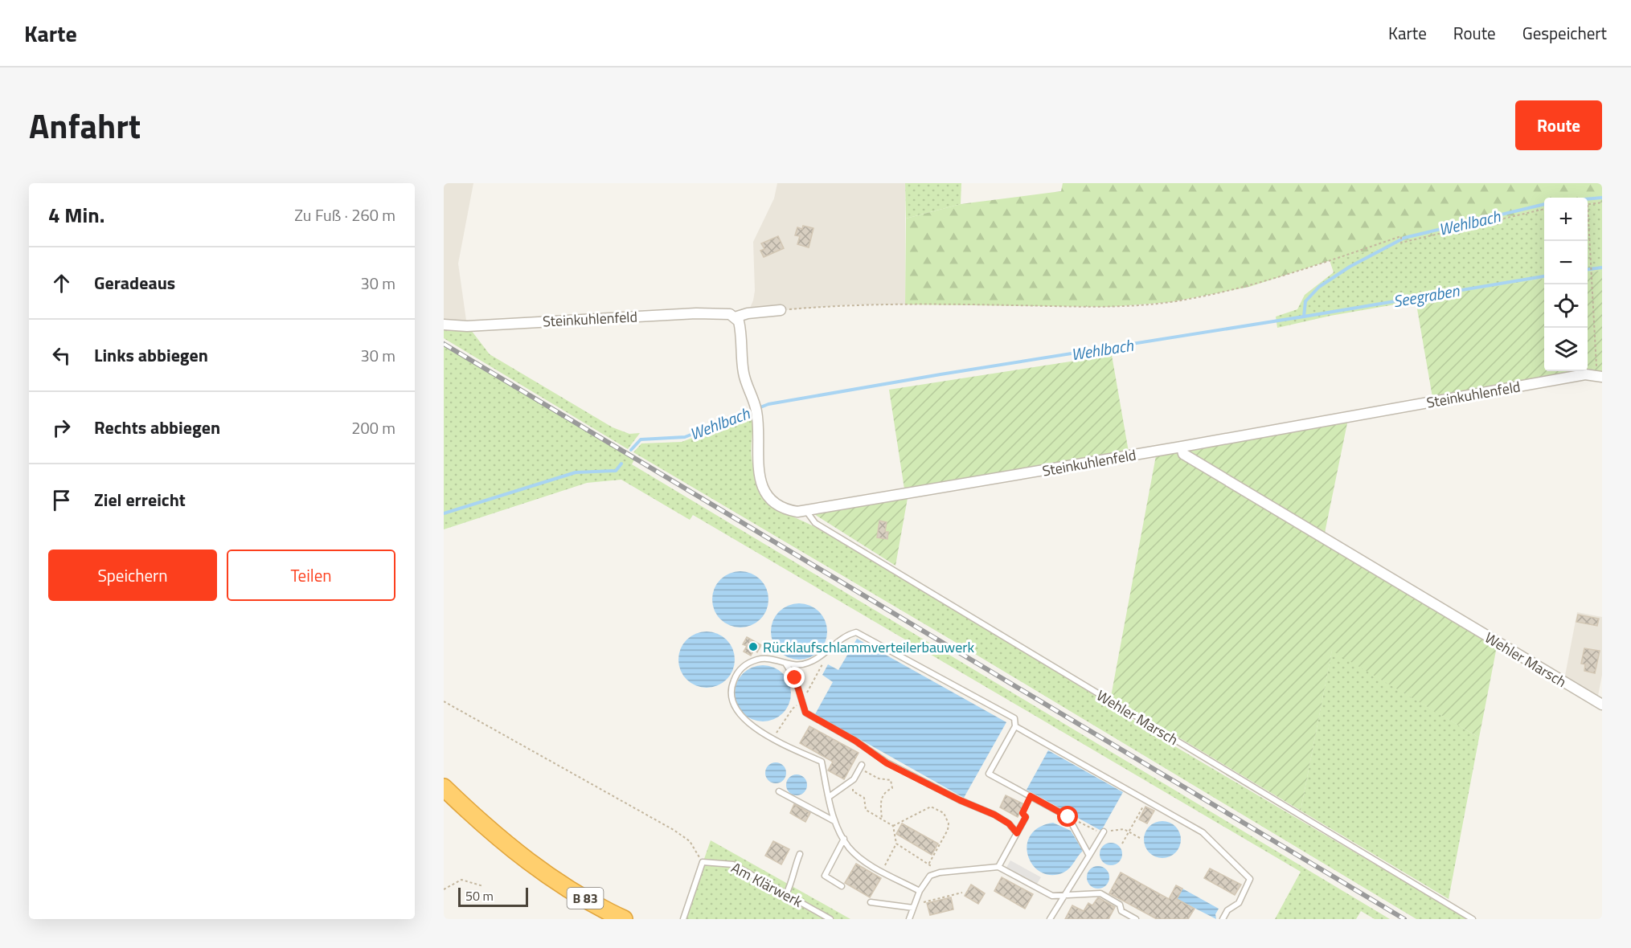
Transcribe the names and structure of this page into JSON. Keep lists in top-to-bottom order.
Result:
{
  "streets": {
    "highway": ["B 83"],
    "street": ["Steinkuhlenfeld", "Wehler Marsch"],
    "lane": ["Am Klärwerk"]
  },
  "crossings": [
    ["Steinkuhlenfeld", "Wehler Marsch"]
  ],
  "water": ["Wehlbach", "Seegraben"],
  "places": ["Rücklaufschlammverteilerbauwerk"],
  "scale_bar": "50 m",
  "page": {
    "header": "Karte",
    "nav": ["Karte", "Route", "Gespeichert"],
    "title": "Anfahrt",
    "buttons": [
      "Route",
      ["Speichern", "Teilen"]
    ],
    "heading": ["4 Min.", "Zu Fuß · 260 m"],
    "map_buttons": ["+", "−"],
    "list": [
      ["Geradeaus", "30 m"],
      ["Links abbiegen", "30 m"],
      ["Rechts abbiegen", "200 m"],
      "Ziel erreicht"
    ],
    "scale": "50 m"
  }
}
